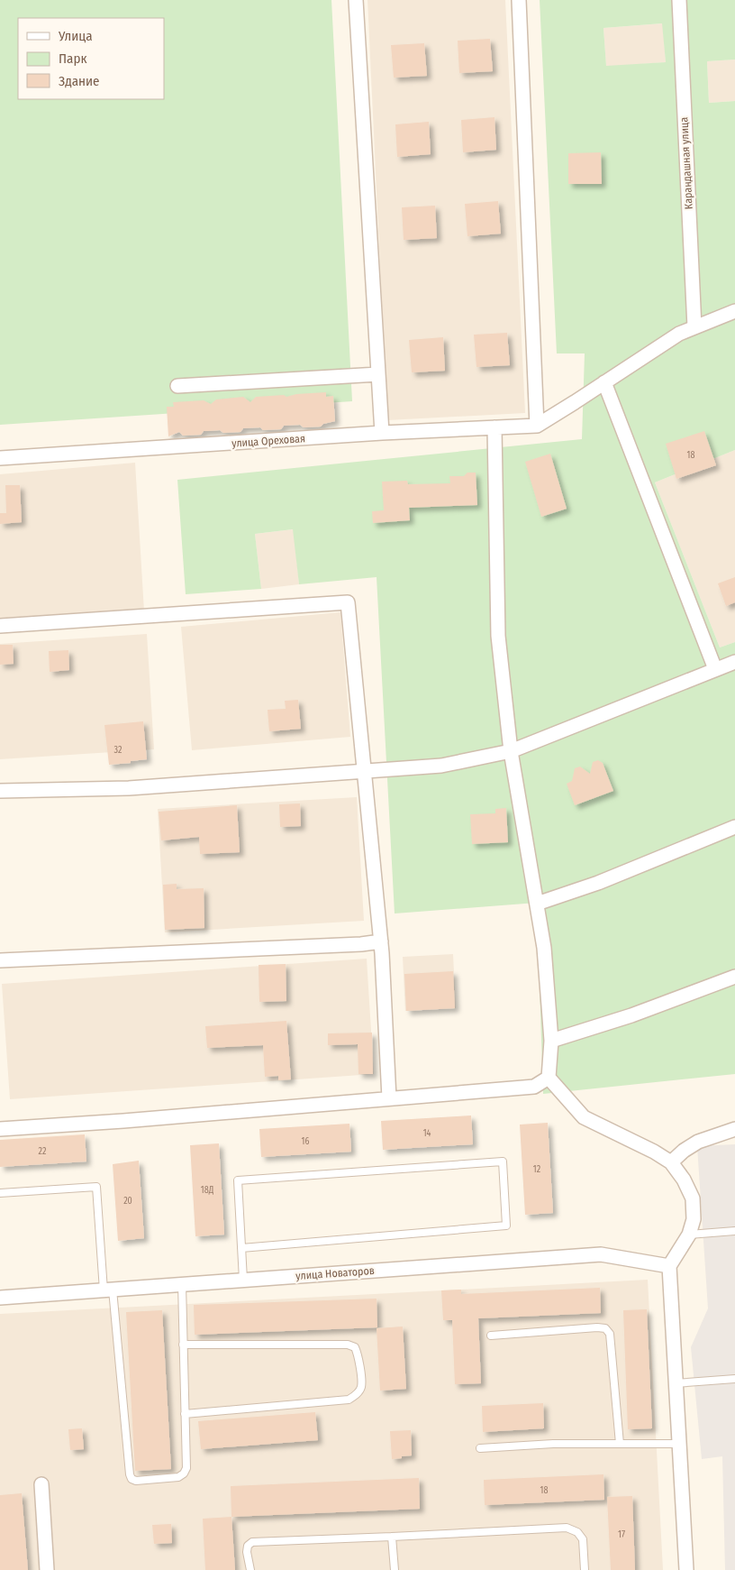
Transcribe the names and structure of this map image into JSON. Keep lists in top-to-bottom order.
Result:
{
  "streets": {
    "street": ["Карандашная улица", "улица Ореховая", "улица Новаторов"]
  },
  "house_numbers": [
    "18",
    "32",
    "14",
    "16",
    "22",
    "12",
    "18Д",
    "20",
    "18",
    "17"
  ],
  "legend": ["Улица", "Парк", "Здание"]
}
